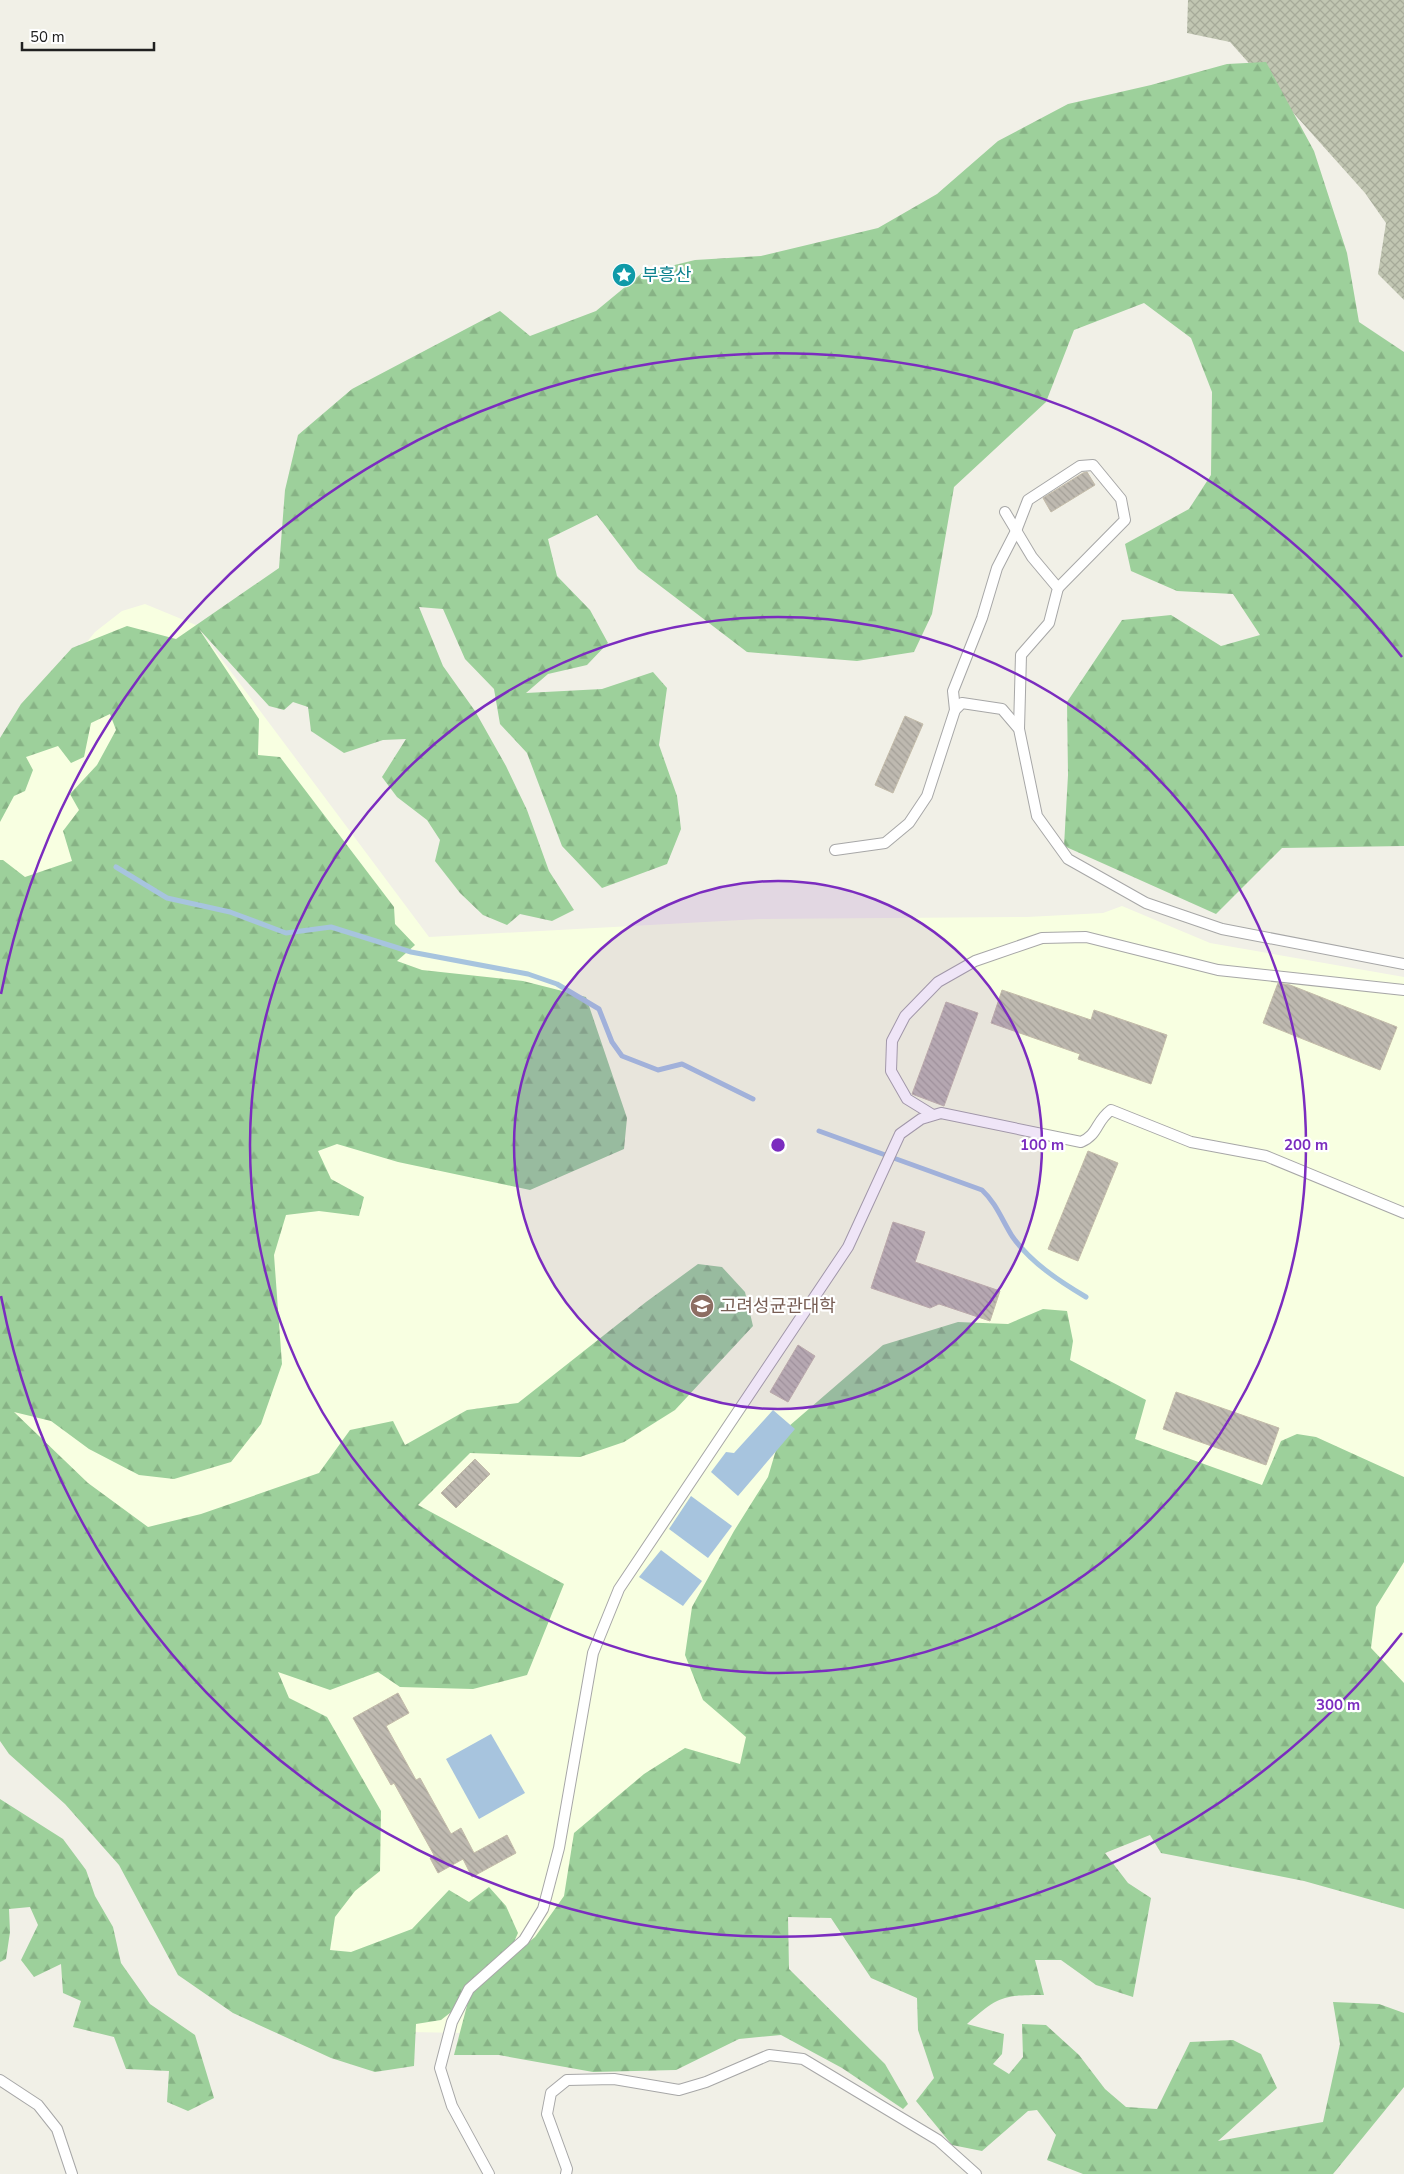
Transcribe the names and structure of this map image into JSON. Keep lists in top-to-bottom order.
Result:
{
  "places": {
    "place": ["부흥산"],
    "school or university": ["고려성균관대학"]
  },
  "scale_bar": "50 m",
  "rings": ["100 m", "200 m", "300 m"]
}
